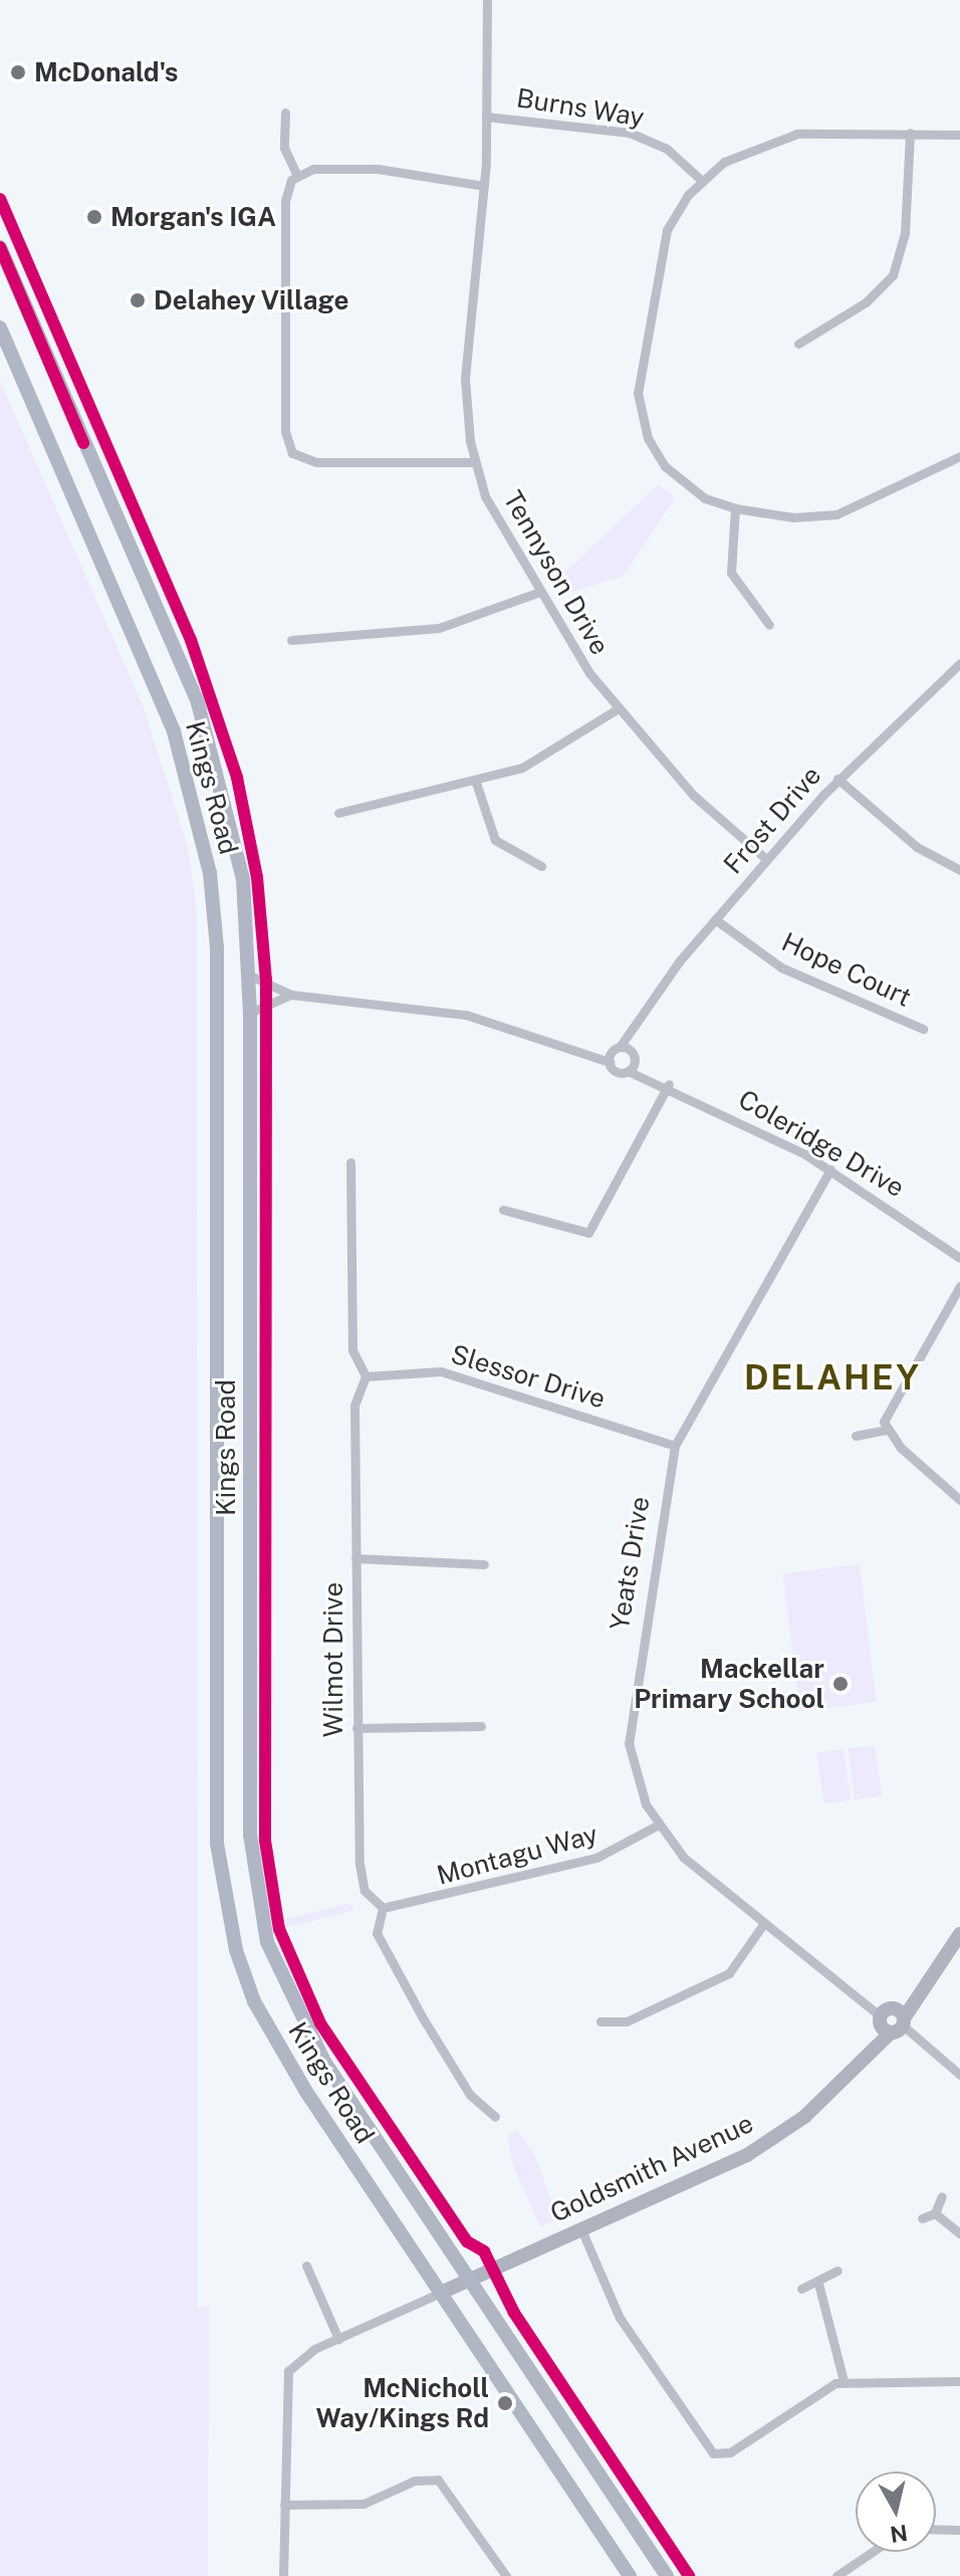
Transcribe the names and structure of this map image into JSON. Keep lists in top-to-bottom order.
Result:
{
  "streets": {
    "main road": ["Kings Road"],
    "street": [
      "Burns Way",
      "Tennyson Drive",
      "Frost Drive",
      "Hope Court",
      "Coleridge Drive",
      "Slessor Drive",
      "Yeats Drive",
      "Wilmot Drive",
      "Montagu Way",
      "Goldsmith Avenue"
    ]
  },
  "crossings": [
    ["Burns Way", "Tennyson Drive"],
    ["Tennyson Drive", "Frost Drive"],
    ["Kings Road", "Goldsmith Avenue"],
    ["Frost Drive", "Hope Court"],
    ["Frost Drive", "Coleridge Drive"],
    ["Coleridge Drive", "Yeats Drive"],
    ["Slessor Drive", "Yeats Drive"],
    ["Slessor Drive", "Wilmot Drive"],
    ["Yeats Drive", "Montagu Way"],
    ["Yeats Drive", "Goldsmith Avenue"],
    ["Wilmot Drive", "Montagu Way"]
  ],
  "districts": ["DELAHEY"],
  "places": [
    "McDonald's",
    "Morgan's IGA",
    "Delahey Village",
    "Mackellar Primary School",
    "McNicholl Way/Kings Rd"
  ],
  "north": "bottom"
}
